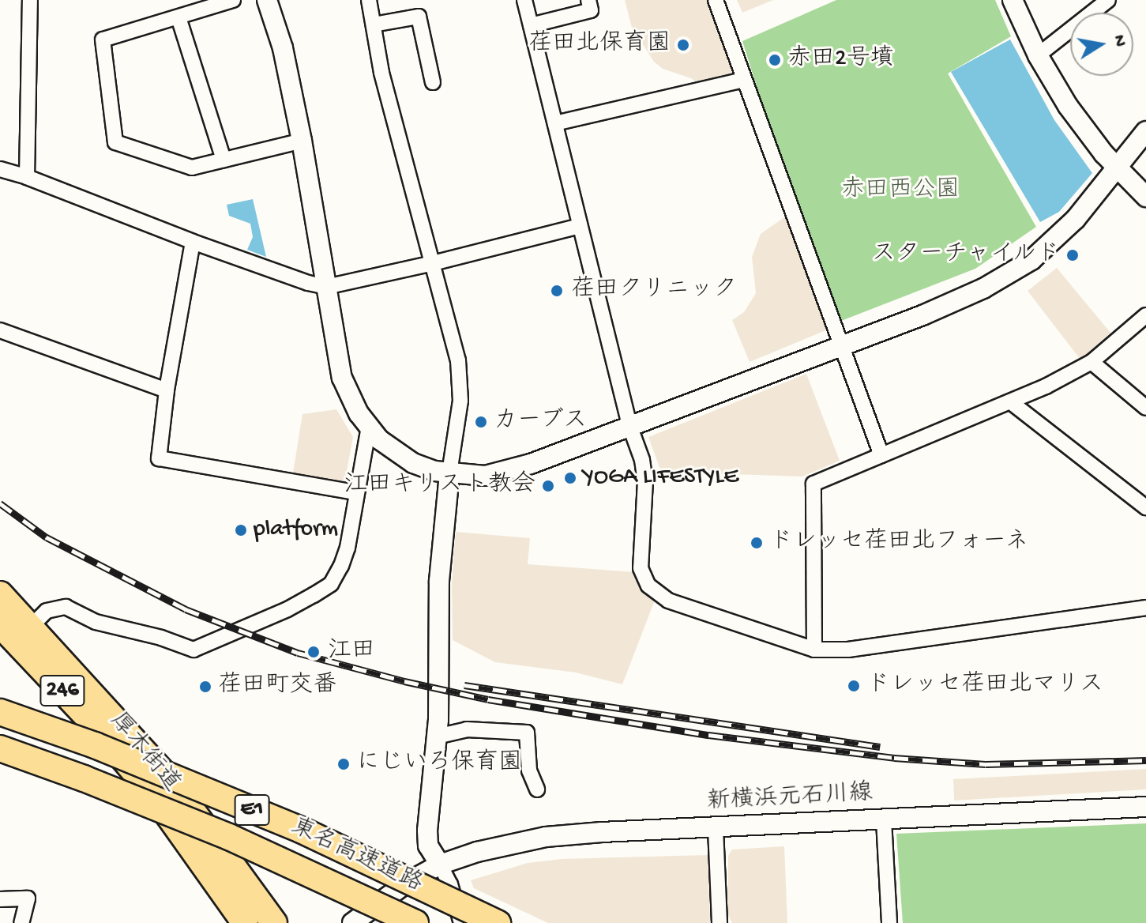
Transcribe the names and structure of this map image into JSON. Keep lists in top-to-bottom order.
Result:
{
  "streets": {
    "highway": [
      "246",
      "厚木街道",
      "E1",
      "東名高速道路"
    ],
    "street": ["新横浜元石川線"]
  },
  "parks": ["赤田西公園"],
  "places": [
    "荏田北保育園",
    "赤田2号墳",
    "スターチャイルド",
    "荏田クリニック",
    "カーブス",
    "YOGA LIFESTYLE",
    "江田キリスト教会",
    "platform",
    "ドレッセ荏田北フォーネ",
    "江田",
    "ドレッセ荏田北マリス",
    "荏田町交番",
    "にじいろ保育園"
  ],
  "north": "right"
}
